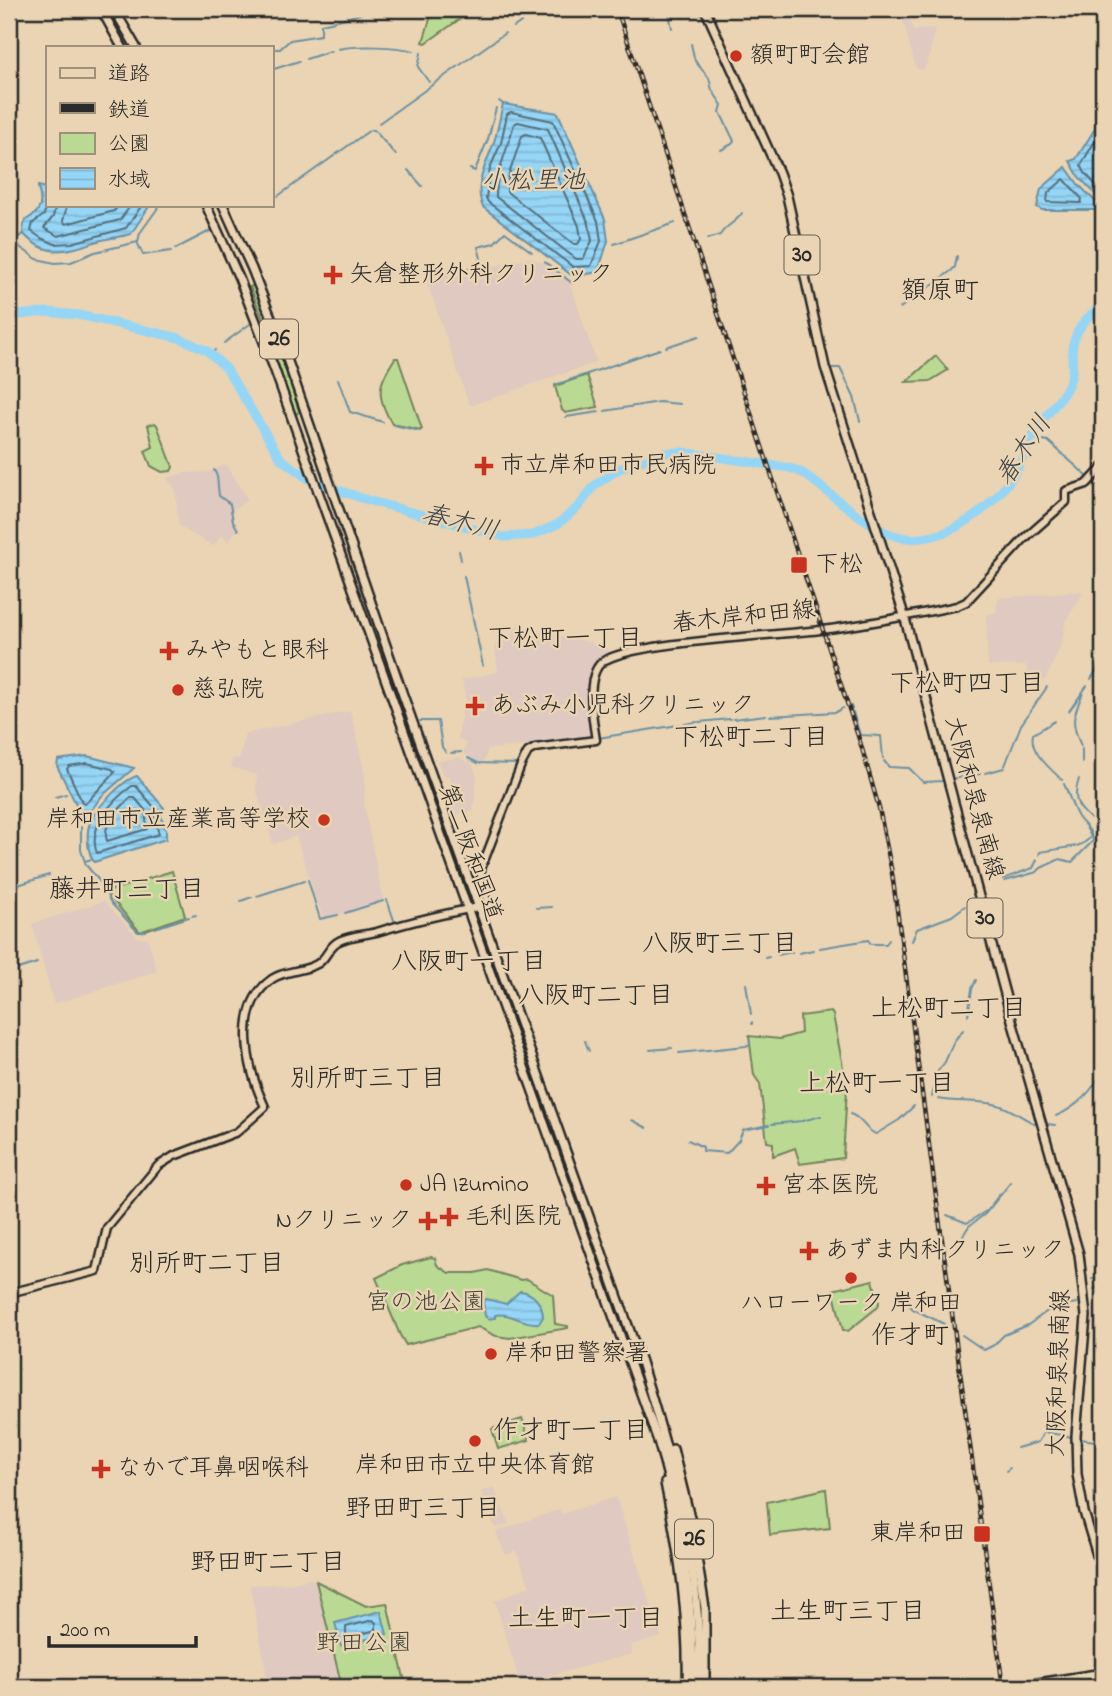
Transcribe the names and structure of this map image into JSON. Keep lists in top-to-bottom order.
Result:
{
  "streets": {
    "main road": [
      "30",
      "26",
      "春木岸和田線",
      "大阪和泉泉南線",
      "第二阪和国道"
    ]
  },
  "crossings": [
    ["26", "第二阪和国道"],
    ["春木岸和田線", "大阪和泉泉南線"],
    ["春木岸和田線", "第二阪和国道"]
  ],
  "districts": [
    "額原町",
    "下松町一丁目",
    "下松町四丁目",
    "下松町二丁目",
    "藤井町三丁目",
    "八阪町三丁目",
    "八阪町一丁目",
    "八阪町二丁目",
    "上松町二丁目",
    "別所町三丁目",
    "上松町一丁目",
    "別所町二丁目",
    "作才町",
    "作才町一丁目",
    "野田町三丁目",
    "野田町二丁目",
    "土生町三丁目",
    "土生町一丁目"
  ],
  "water": ["小松里池", "春木川"],
  "parks": ["宮の池公園", "野田公園"],
  "places": {
    "other": [
      "額町町会館",
      "慈弘院",
      "岸和田市立産業高等学校",
      "JA Izumino",
      "ハローワーク 岸和田",
      "岸和田警察署",
      "岸和田市立中央体育館"
    ],
    "health": [
      "矢倉整形外科クリニック",
      "市立岸和田市民病院",
      "みやもと眼科",
      "あぶみ小児科クリニック",
      "宮本医院",
      "毛利医院",
      "Nクリニック",
      "あずま内科クリニック",
      "なかで耳鼻咽喉科"
    ],
    "transit": ["下松", "東岸和田"]
  },
  "legend": [
    "道路",
    "鉄道",
    "公園",
    "水域"
  ],
  "scale_bar": "200 m"
}
